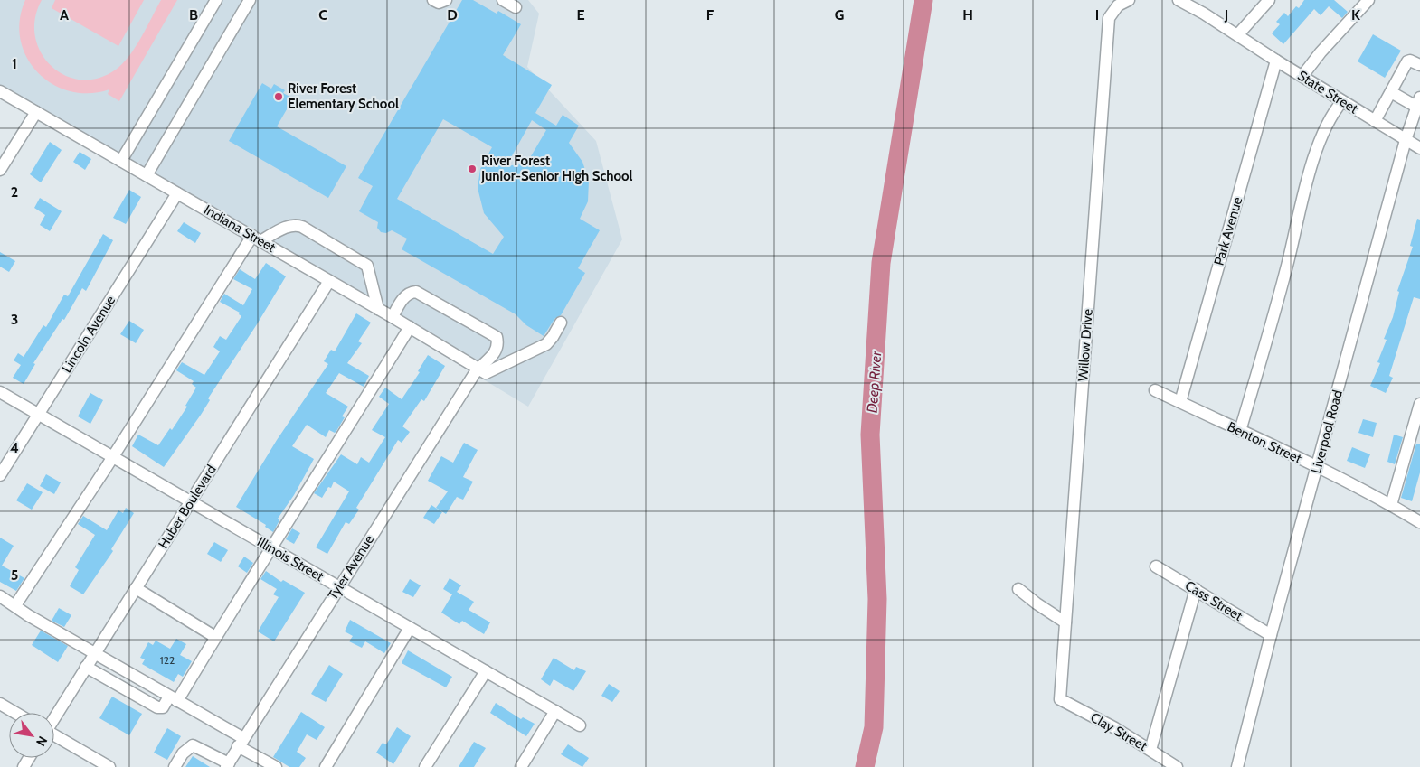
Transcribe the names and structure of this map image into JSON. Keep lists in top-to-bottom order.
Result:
{
  "streets": {
    "street": [
      "State Street",
      "Indiana Street",
      "Park Avenue",
      "Lincoln Avenue",
      "Willow Drive",
      "Liverpool Road",
      "Benton Street",
      "Huber Boulevard",
      "Illinois Street",
      "Tyler Avenue",
      "Cass Street",
      "Clay Street"
    ]
  },
  "crossings": [
    ["State Street", "Park Avenue"],
    ["State Street", "Liverpool Road"],
    ["Indiana Street", "Lincoln Avenue"],
    ["Indiana Street", "Huber Boulevard"],
    ["Indiana Street", "Tyler Avenue"],
    ["Park Avenue", "Benton Street"],
    ["Lincoln Avenue", "Illinois Street"],
    ["Willow Drive", "Clay Street"],
    ["Liverpool Road", "Benton Street"],
    ["Liverpool Road", "Cass Street"],
    ["Huber Boulevard", "Illinois Street"],
    ["Illinois Street", "Tyler Avenue"]
  ],
  "water": ["Deep River"],
  "places": ["River Forest Elementary School", "River Forest Junior-Senior High School"],
  "house_numbers": ["122"],
  "north": "bottom right",
  "grid": {
    "columns": [
      "A",
      "B",
      "C",
      "D",
      "E",
      "F",
      "G",
      "H",
      "I",
      "J",
      "K"
    ],
    "rows": [
      "1",
      "2",
      "3",
      "4",
      "5"
    ]
  }
}
